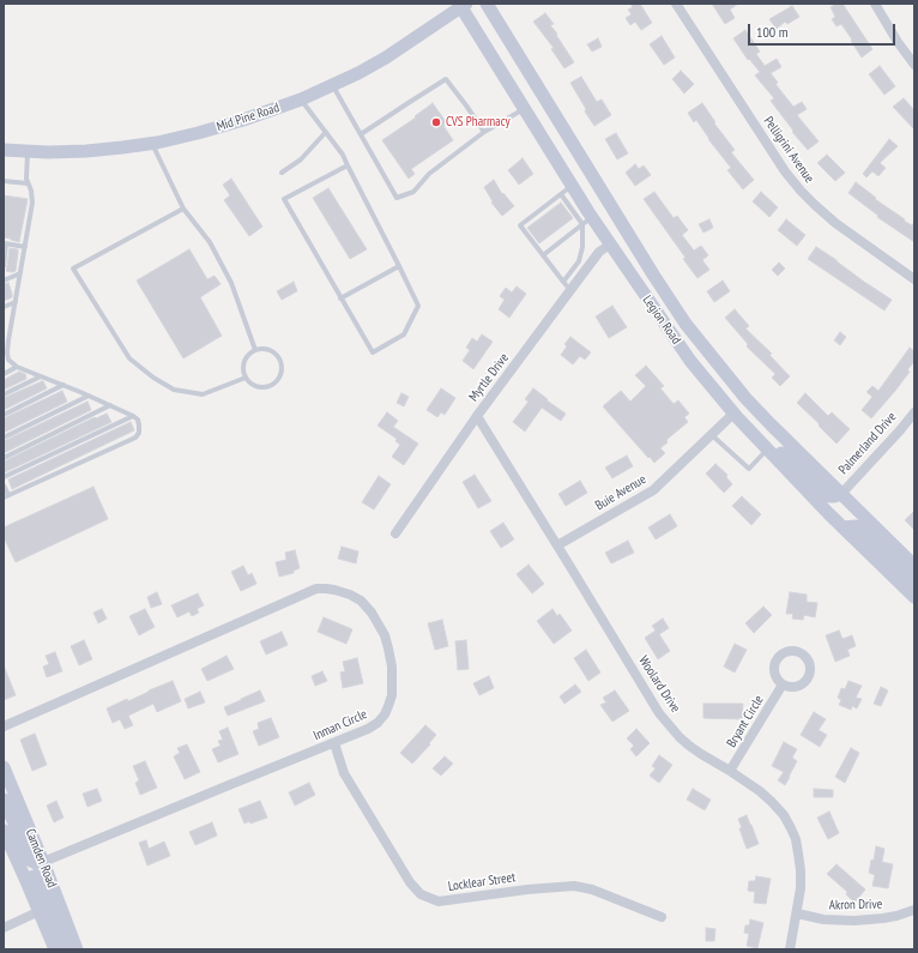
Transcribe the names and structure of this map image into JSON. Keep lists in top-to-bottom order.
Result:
{
  "streets": {
    "main road": ["Mid Pine Road", "Legion Road", "Camden Road"],
    "street": [
      "Pelligrini Avenue",
      "Myrtle Drive",
      "Palmerland Drive",
      "Buie Avenue",
      "Woolard Drive",
      "Bryant Circle",
      "Inman Circle",
      "Locklear Street",
      "Akron Drive"
    ]
  },
  "crossings": [
    ["Mid Pine Road", "Legion Road"],
    ["Legion Road", "Myrtle Drive"],
    ["Legion Road", "Palmerland Drive"],
    ["Legion Road", "Buie Avenue"],
    ["Myrtle Drive", "Woolard Drive"],
    ["Buie Avenue", "Woolard Drive"],
    ["Woolard Drive", "Bryant Circle"],
    ["Woolard Drive", "Akron Drive"],
    ["Inman Circle", "Camden Road"],
    ["Inman Circle", "Locklear Street"]
  ],
  "places": ["CVS Pharmacy"],
  "scale_bar": "100 m"
}
